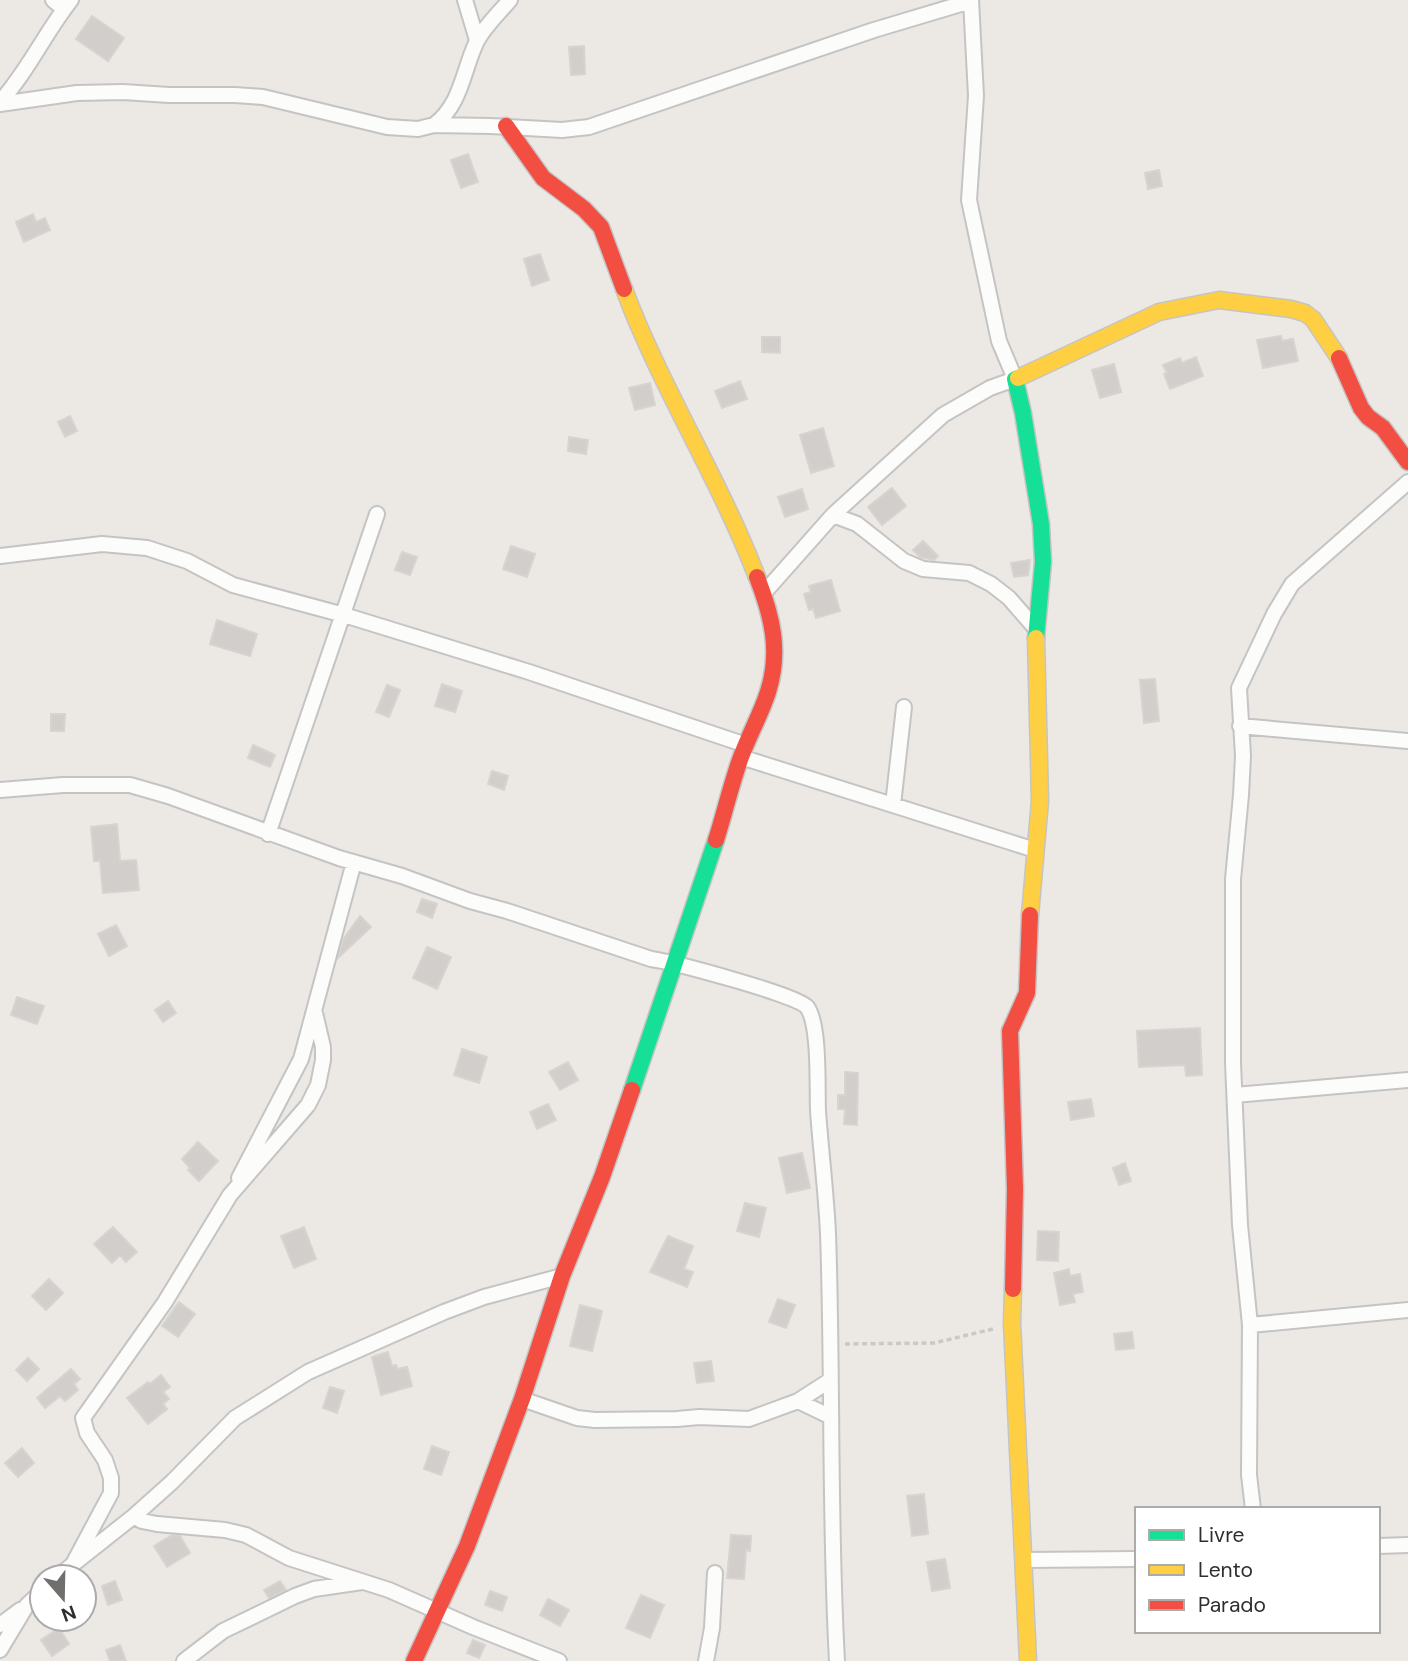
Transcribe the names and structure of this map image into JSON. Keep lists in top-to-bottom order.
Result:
{
  "legend": ["Livre", "Lento", "Parado"],
  "north": "bottom"
}
